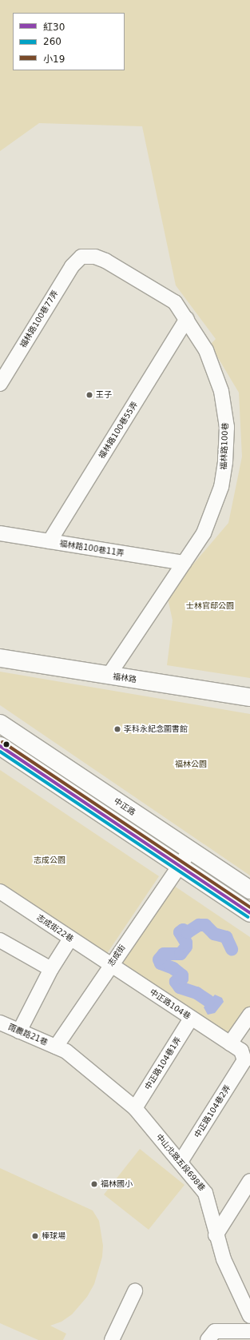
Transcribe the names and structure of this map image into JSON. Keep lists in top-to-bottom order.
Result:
{
  "streets": {
    "main road": ["福林路", "中正路"],
    "street": [
      "福林路100巷77弄",
      "福林路100巷55弄",
      "福林路100巷",
      "福林路100巷11弄",
      "志成街22巷",
      "志成街",
      "中正路104巷",
      "雨農路21巷",
      "中正路104巷1弄",
      "中正路104巷2弄",
      "中山北路五段698巷"
    ]
  },
  "crossings": [
    ["福林路100巷77弄", "福林路100巷"],
    ["福林路100巷55弄", "福林路100巷"],
    ["福林路100巷55弄", "福林路100巷11弄"],
    ["福林路100巷", "福林路100巷11弄"],
    ["福林路100巷", "福林路"],
    ["中正路", "志成街"],
    ["志成街22巷", "志成街"],
    ["志成街22巷", "中正路104巷"],
    ["志成街", "中正路104巷"],
    ["志成街", "雨農路21巷"],
    ["志成街", "中山北路五段698巷"],
    ["中正路104巷", "中正路104巷1弄"],
    ["中正路104巷", "中正路104巷2弄"],
    ["雨農路21巷", "中山北路五段698巷"],
    ["中正路104巷1弄", "中山北路五段698巷"],
    ["中正路104巷2弄", "中山北路五段698巷"]
  ],
  "parks": ["士林官邸公園", "福林公園", "志成公園"],
  "places": [
    "王子",
    "李科永紀念圖書館",
    "福林國小",
    "棒球場"
  ],
  "lines": ["transit line 小19", "transit line 紅30", "transit line 260"],
  "legend": ["紅30", "260", "小19"]
}
